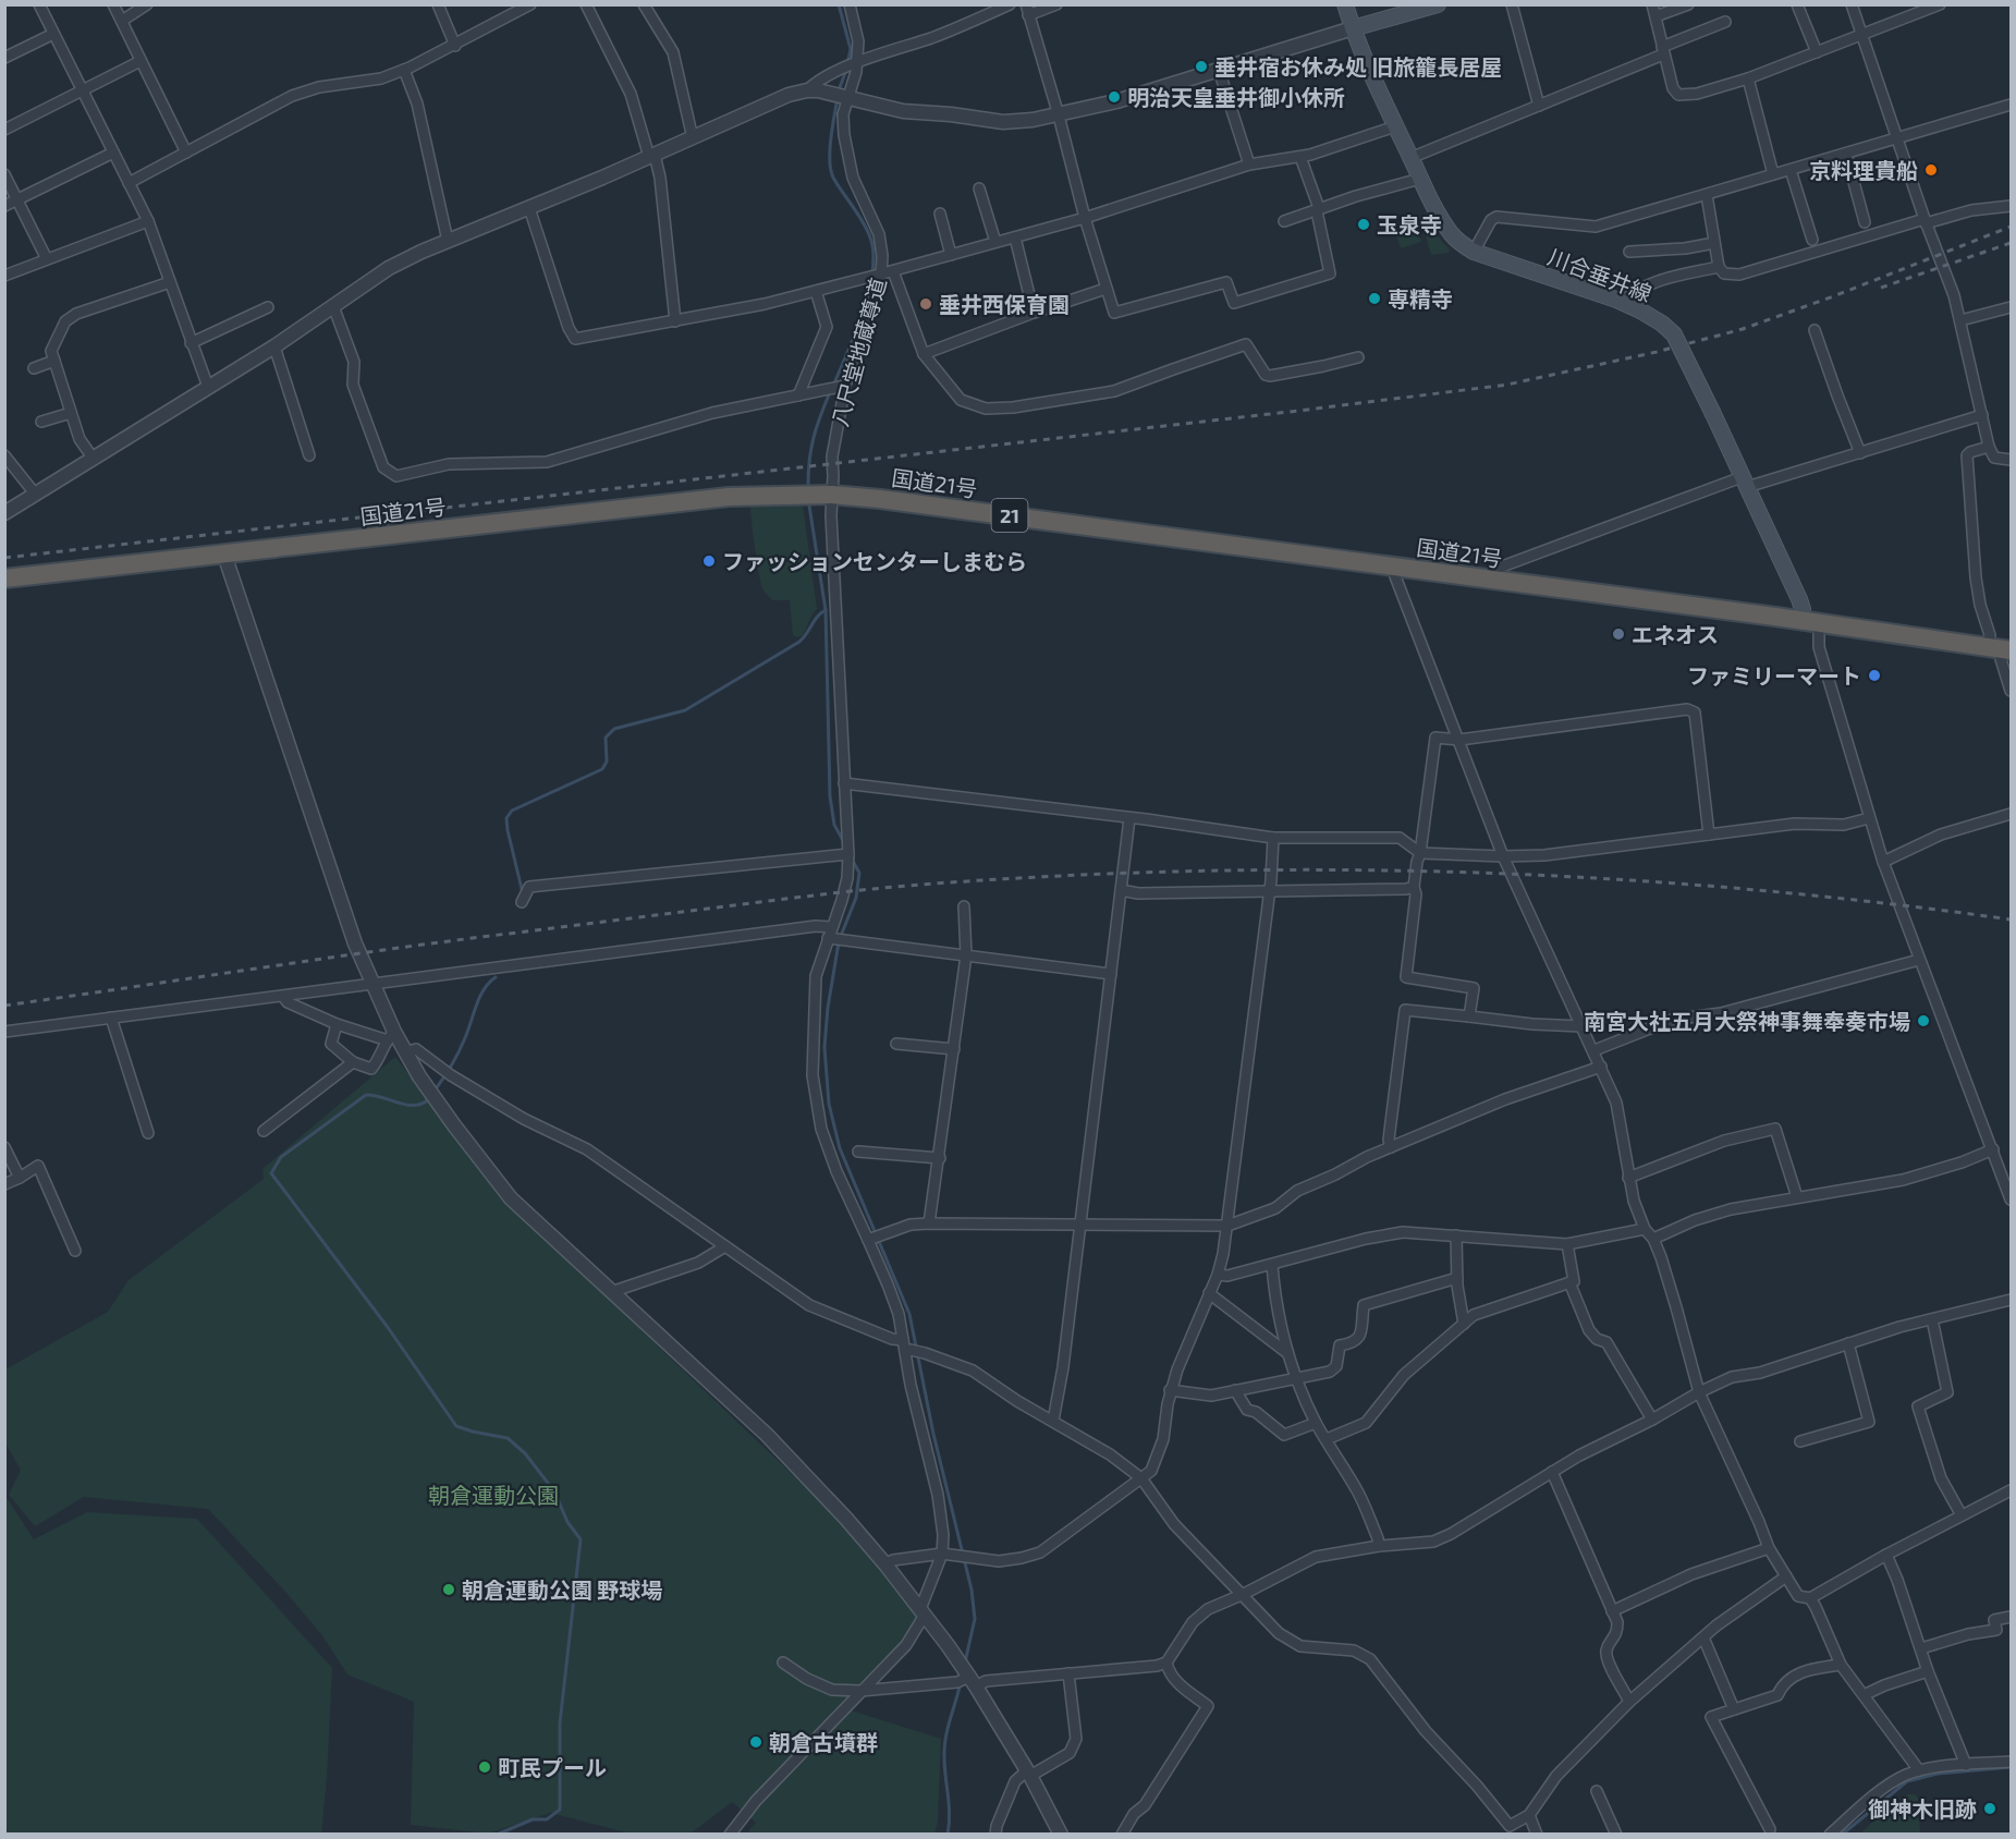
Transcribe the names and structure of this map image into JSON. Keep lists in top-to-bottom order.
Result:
{
  "streets": {
    "highway": ["国道21号", "21"],
    "main road": ["川合垂井線"],
    "street": ["八尺堂地蔵尊道"]
  },
  "crossings": [
    ["川合垂井線", "国道21号"],
    ["八尺堂地蔵尊道", "国道21号"]
  ],
  "parks": ["朝倉運動公園"],
  "places": [
    "垂井宿お休み処 旧旅籠長居屋",
    "明治天皇垂井御小休所",
    "京料理貴船",
    "玉泉寺",
    "専精寺",
    "垂井西保育園",
    "ファッションセンターしまむら",
    "エネオス",
    "ファミリーマート",
    "南宮大社五月大祭神事舞奉奏市場",
    "朝倉運動公園 野球場",
    "朝倉古墳群",
    "町民プール",
    "御神木旧跡"
  ]
}
